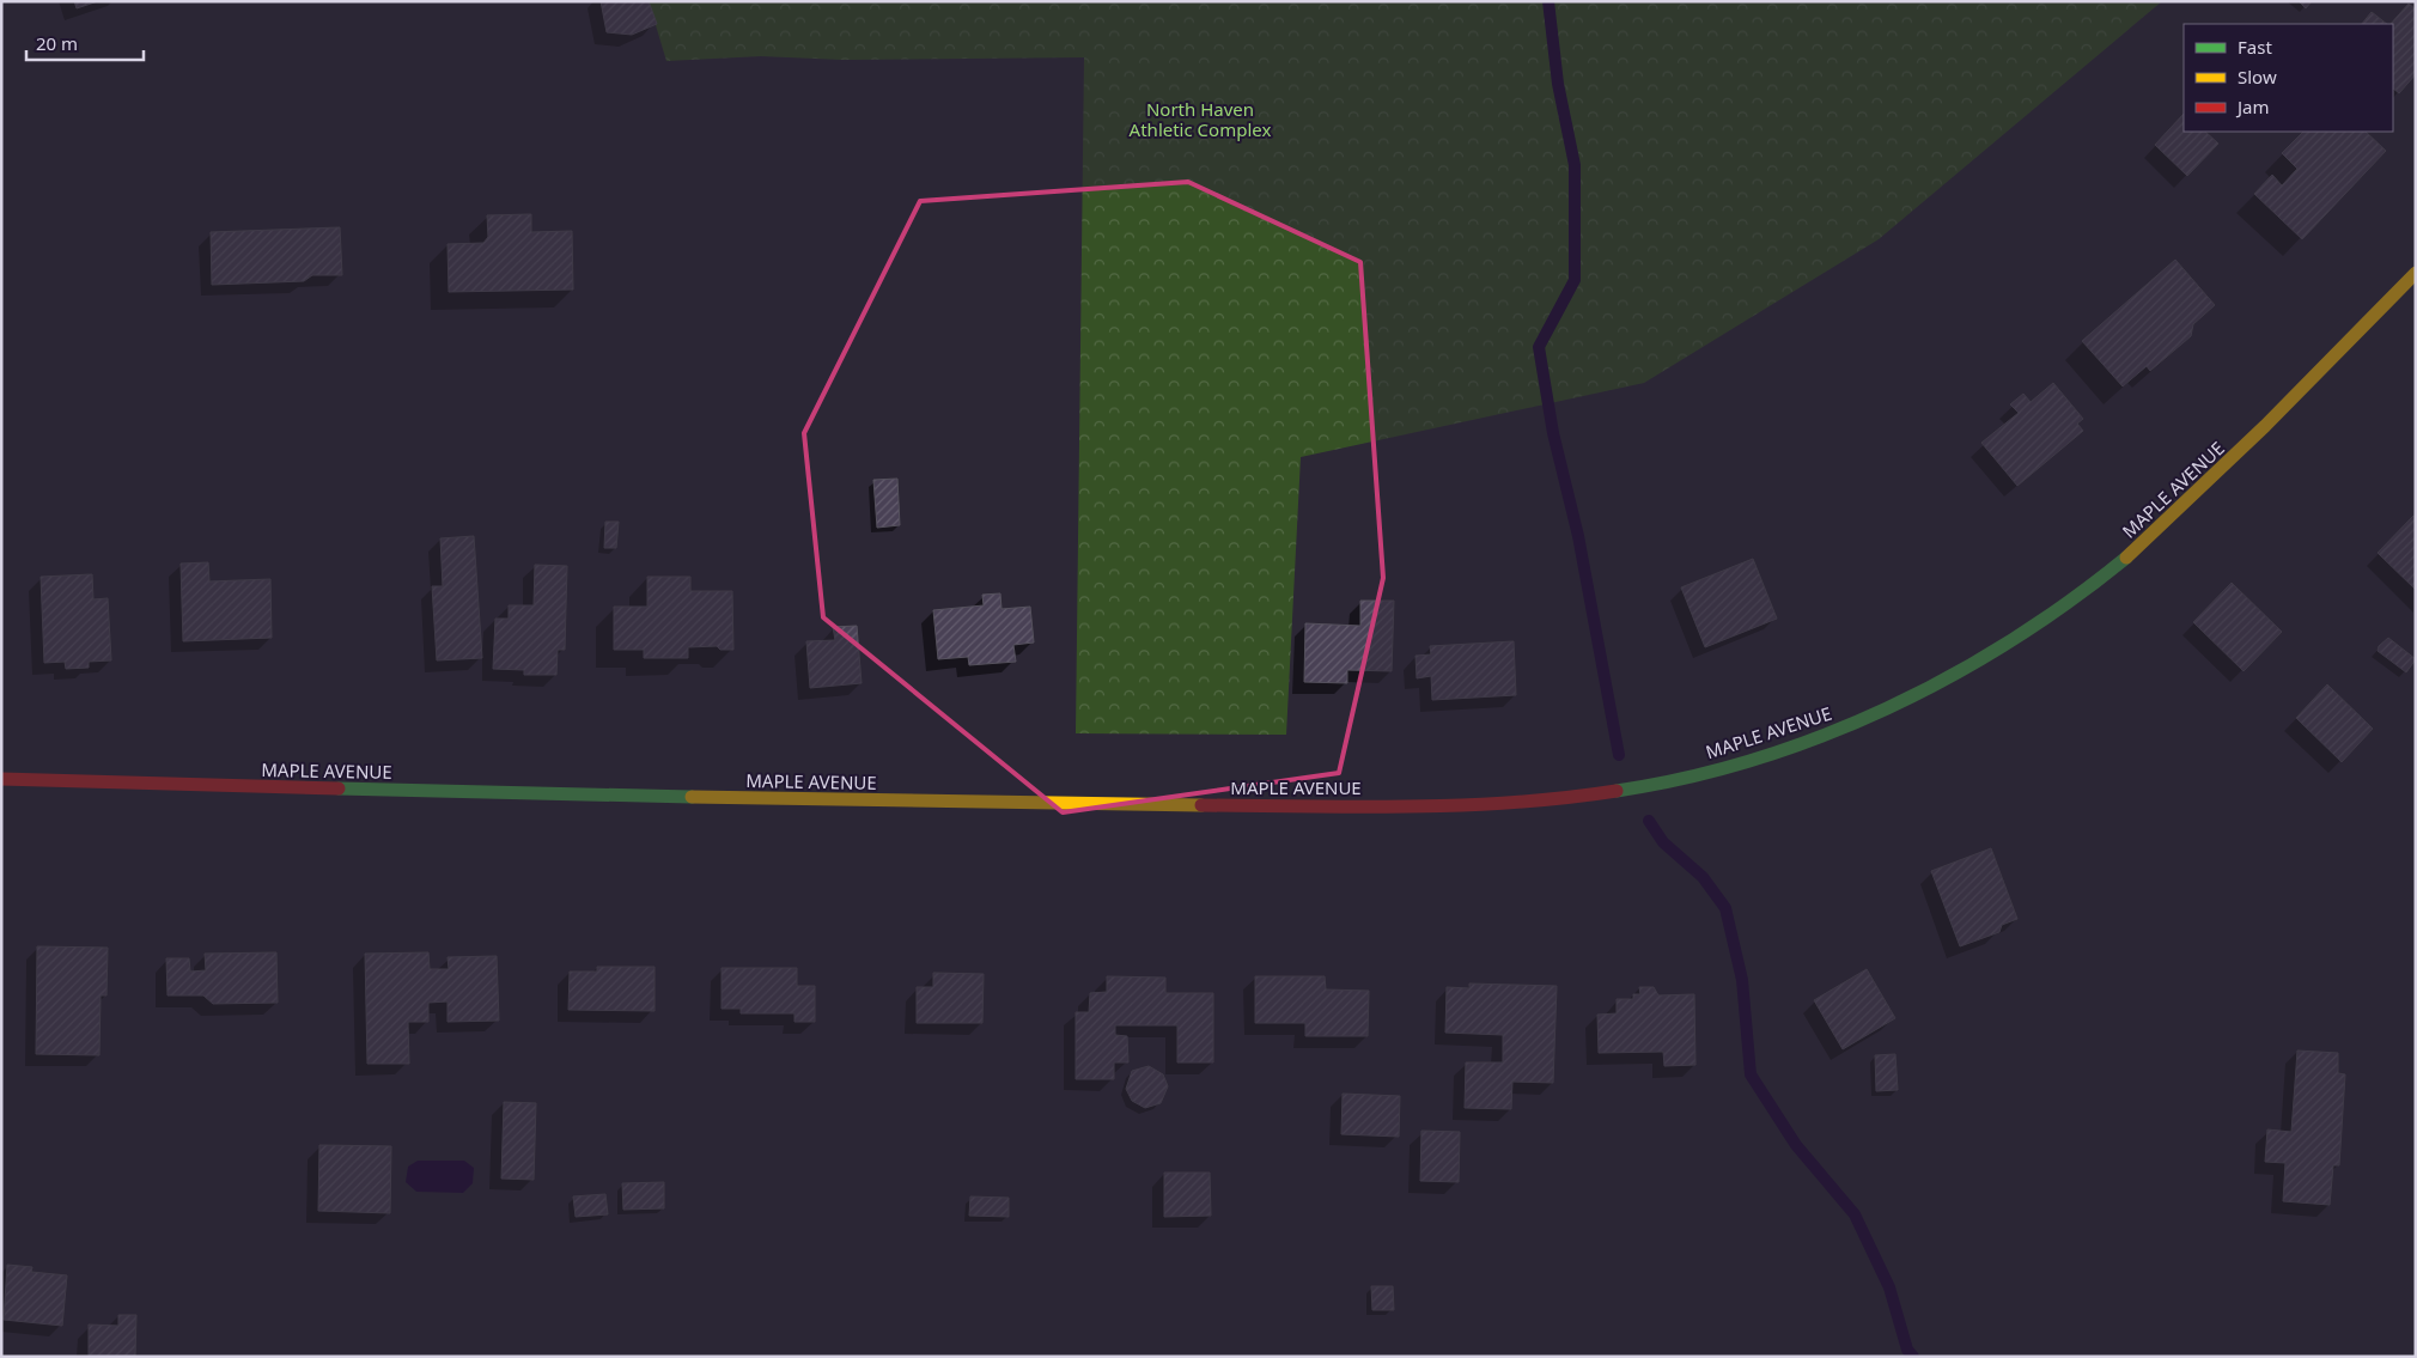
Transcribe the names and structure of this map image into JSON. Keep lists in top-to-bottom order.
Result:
{
  "streets": {
    "main road": ["MAPLE AVENUE"]
  },
  "parks": ["North Haven Athletic Complex"],
  "legend": ["Fast", "Slow", "Jam"],
  "scale_bar": "20 m"
}
